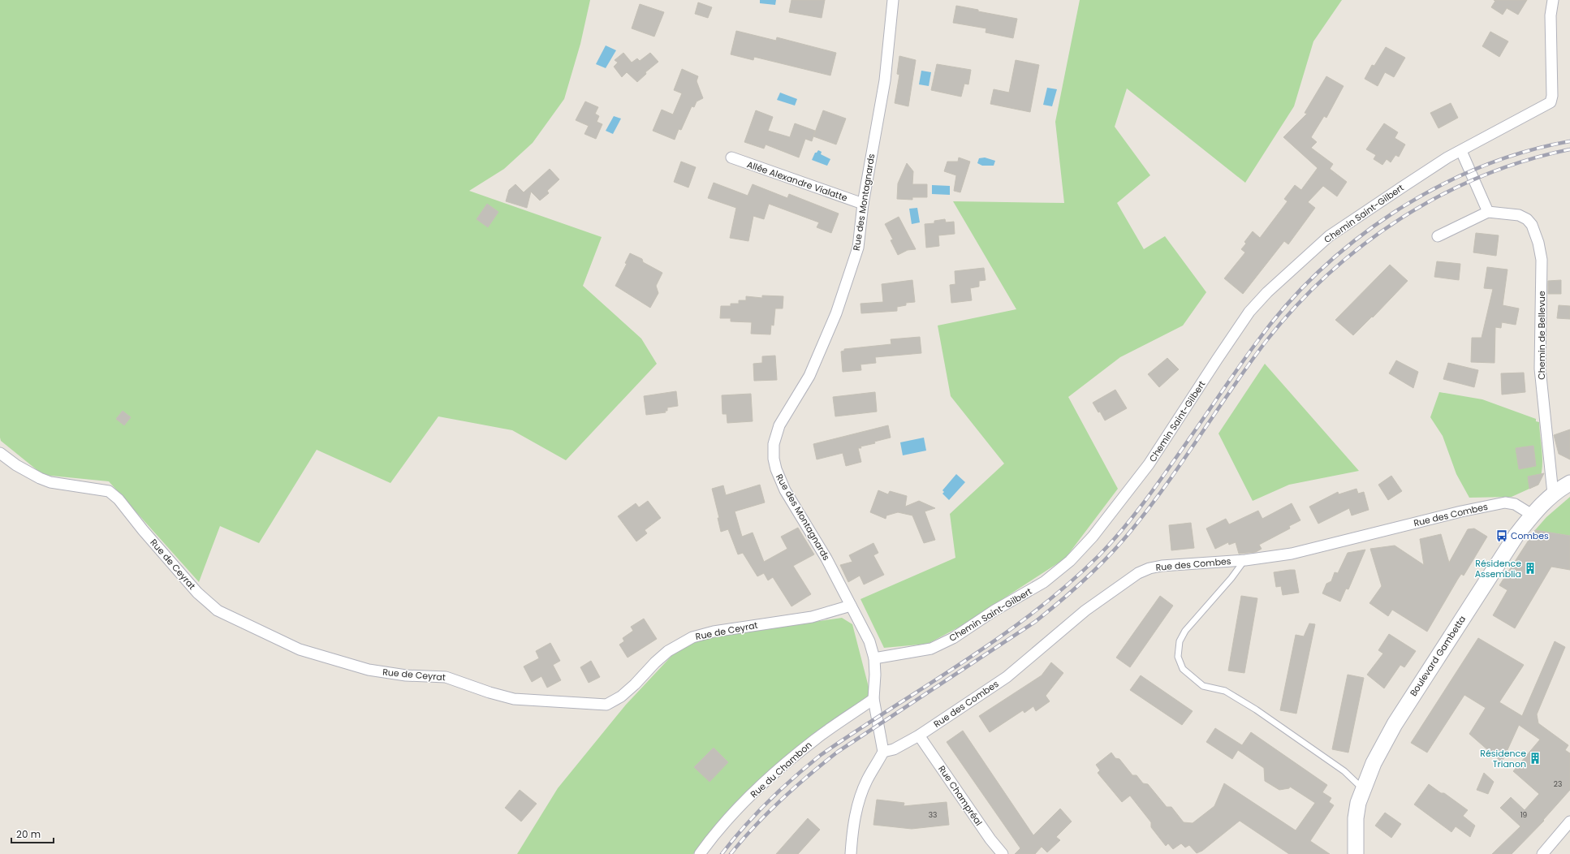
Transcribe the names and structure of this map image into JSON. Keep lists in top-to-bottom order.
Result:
{
  "streets": {
    "main road": ["Boulevard Gambetta"],
    "street": [
      "Allée Alexandre Vialatte",
      "Rue des Montagnards",
      "Chemin Saint-Gilbert",
      "Chemin de Bellevue",
      "Rue des Combes",
      "Rue de Ceyrat",
      "Rue du Chambon",
      "Rue Champréal"
    ]
  },
  "crossings": [
    ["Allée Alexandre Vialatte", "Rue des Montagnards"],
    ["Rue des Montagnards", "Chemin Saint-Gilbert"],
    ["Rue des Montagnards", "Rue des Combes"],
    ["Rue des Montagnards", "Rue de Ceyrat"],
    ["Rue des Montagnards", "Rue du Chambon"],
    ["Chemin de Bellevue", "Boulevard Gambetta"],
    ["Rue des Combes", "Boulevard Gambetta"],
    ["Rue des Combes", "Rue Champréal"]
  ],
  "places": {
    "bus stop": ["Combes"],
    "building": ["Résidence Assemblia", "Résidence Trianon"]
  },
  "house_numbers": ["23", "33", "19"],
  "scale_bar": "20 m"
}
